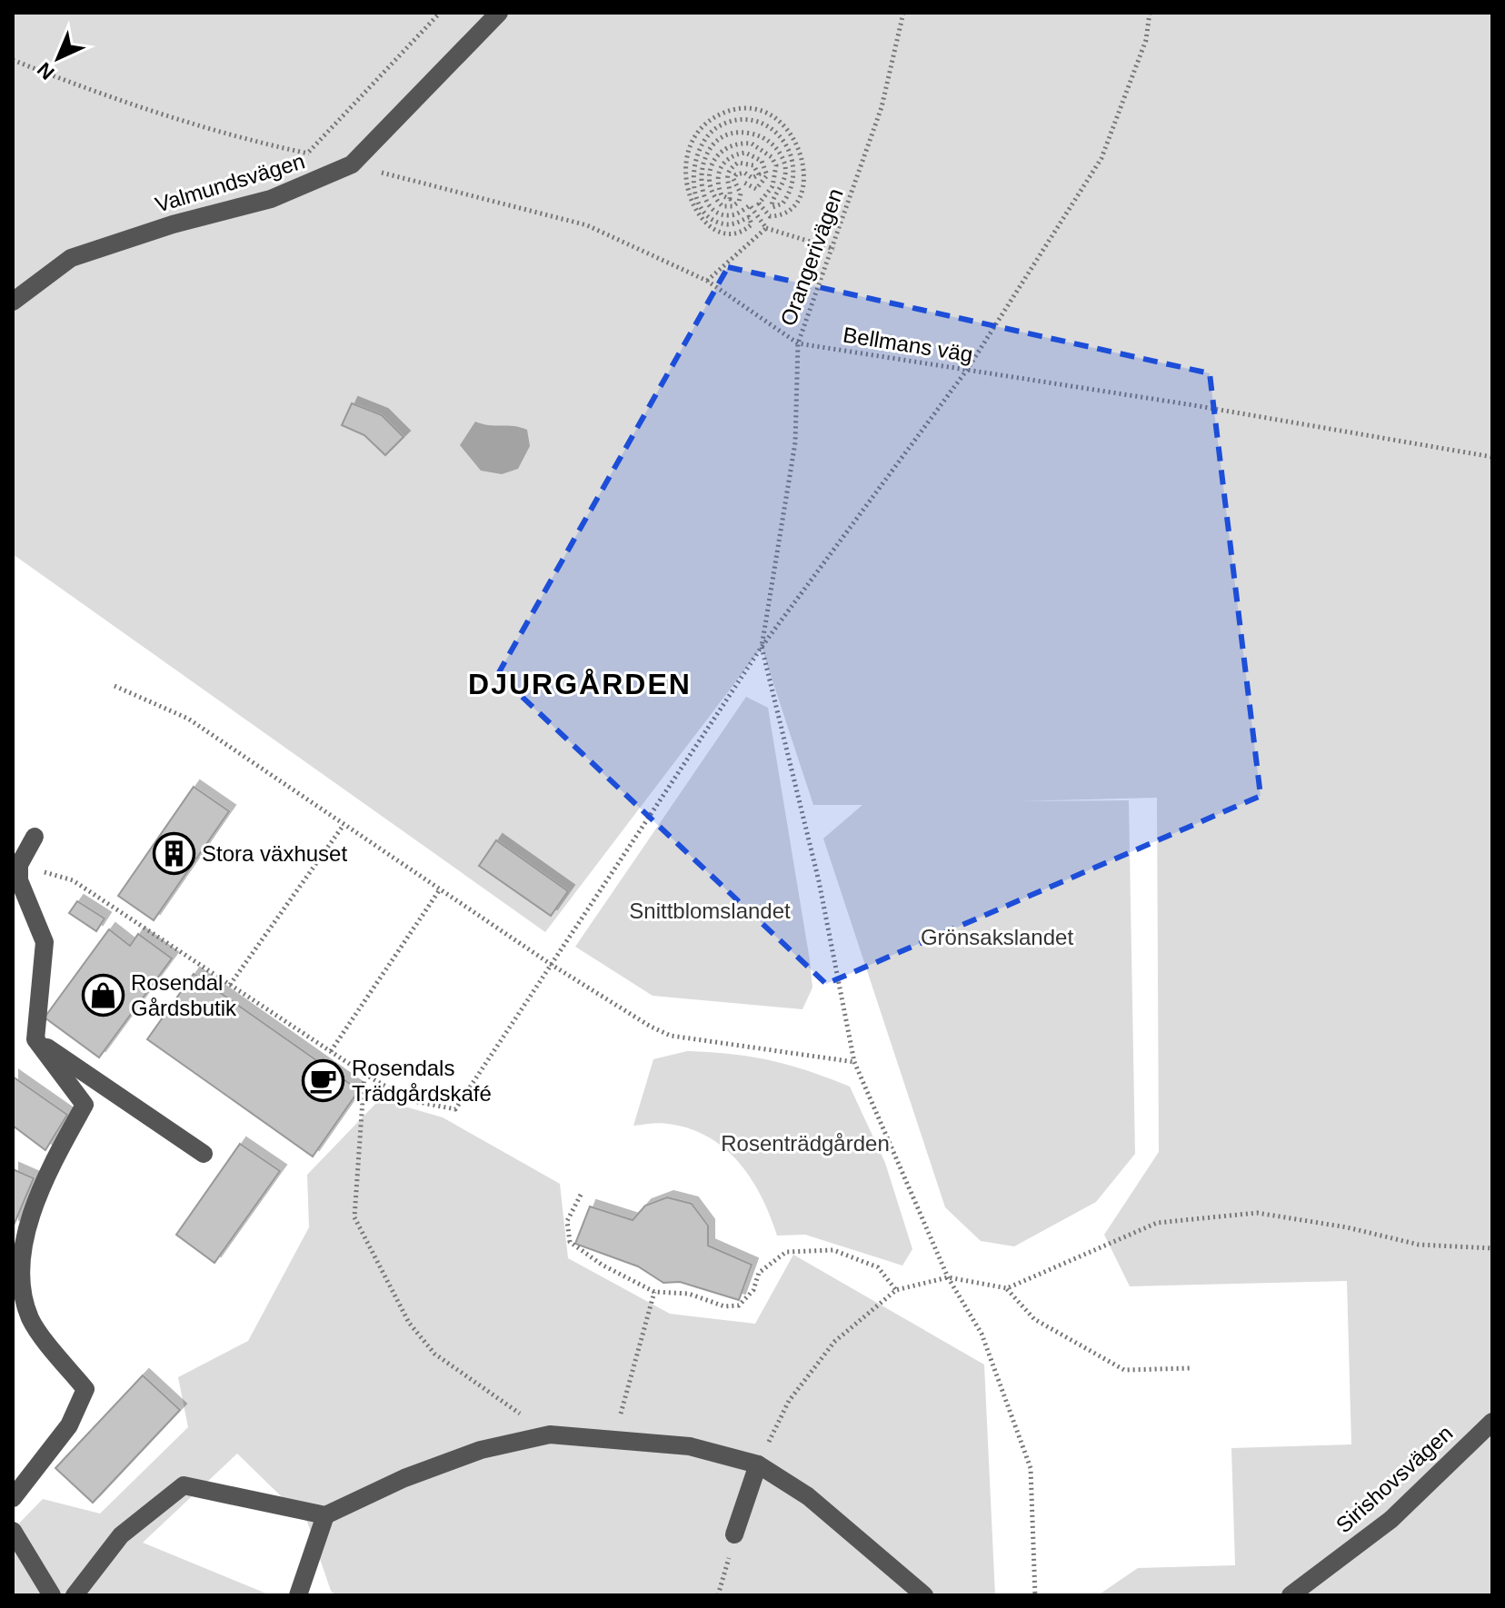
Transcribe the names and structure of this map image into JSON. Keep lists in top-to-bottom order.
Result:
{
  "streets": {
    "street": ["Valmundsvägen", "Sirishovsvägen"],
    "path": ["Orangerivägen", "Bellmans väg"]
  },
  "crossings": [
    ["Valmundsvägen", "Bellmans väg"],
    ["Orangerivägen", "Bellmans väg"]
  ],
  "districts": ["DJURGÅRDEN"],
  "parks": ["Snittblomslandet", "Grönsakslandet", "Rosenträdgården"],
  "places": {
    "building": ["Stora växhuset"],
    "shop": ["Rosendal Gårdsbutik"],
    "cafe": ["Rosendals Trädgårdskafé"]
  },
  "north": "bottom left"
}
